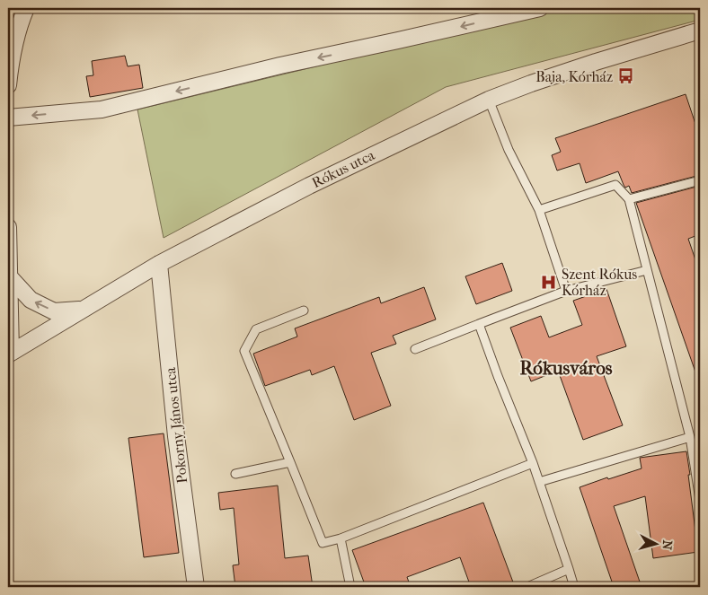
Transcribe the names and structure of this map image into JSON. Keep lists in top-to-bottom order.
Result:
{
  "streets": {
    "street": ["Rókus utca", "Pokorny János utca"]
  },
  "crossings": [
    ["Rókus utca", "Pokorny János utca"]
  ],
  "districts": ["Rókusváros"],
  "places": {
    "bus stop": ["Baja, Kórház"],
    "hospital": ["Szent Rókus Kórház"]
  },
  "north": "right"
}
